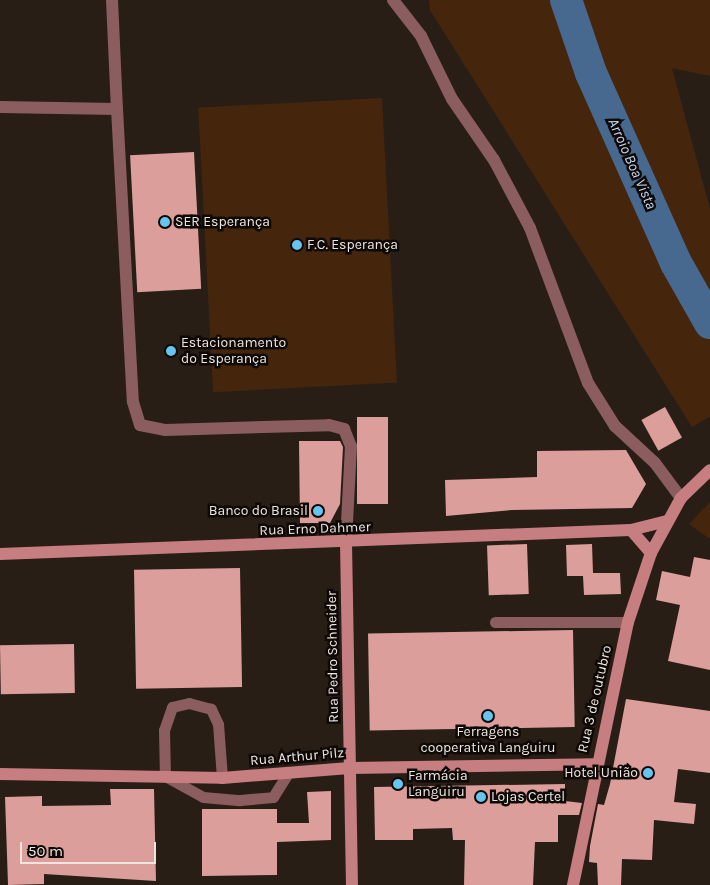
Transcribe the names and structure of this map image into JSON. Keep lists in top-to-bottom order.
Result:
{
  "streets": {
    "main road": [
      "Rua Erno Dahmer",
      "Rua Pedro Schneider",
      "Rua 3 de outubro",
      "Rua Arthur Pilz"
    ]
  },
  "crossings": [
    ["Rua Erno Dahmer", "Rua Pedro Schneider"],
    ["Rua Erno Dahmer", "Rua 3 de outubro"],
    ["Rua Pedro Schneider", "Rua Arthur Pilz"],
    ["Rua 3 de outubro", "Rua Arthur Pilz"]
  ],
  "water": ["Arroio Boa Vista"],
  "places": [
    "SER Esperança",
    "F.C. Esperança",
    "Estacionamento do Esperança",
    "Banco do Brasil",
    "Ferragens cooperativa Languiru",
    "Hotel União",
    "Farmácia Languiru",
    "Lojas Certel"
  ],
  "scale_bar": "50 m"
}
